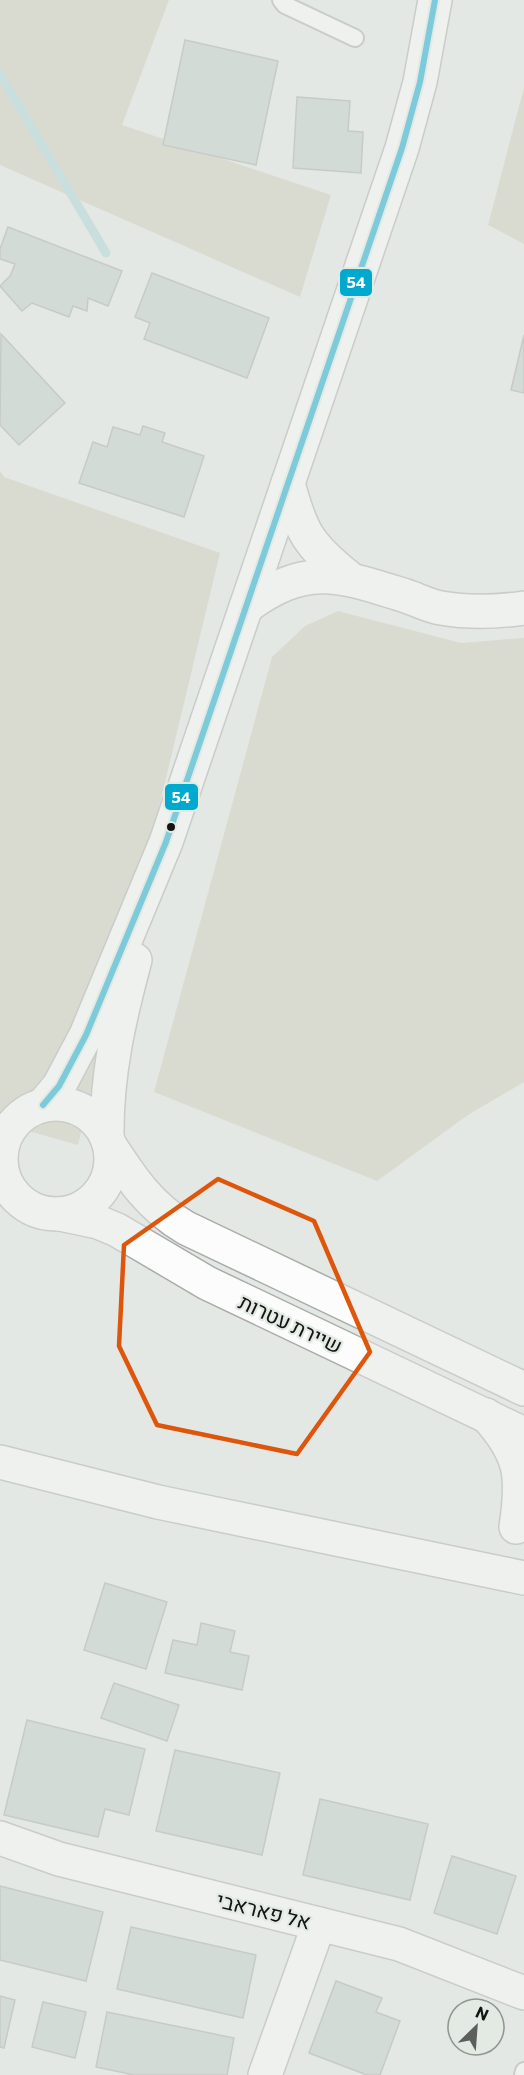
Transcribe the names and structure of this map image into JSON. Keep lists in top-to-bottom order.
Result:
{
  "streets": {
    "street": ["שיירת עטרות", "אל פאראבי"]
  },
  "lines": ["transit line 54"],
  "north": "top right"
}
